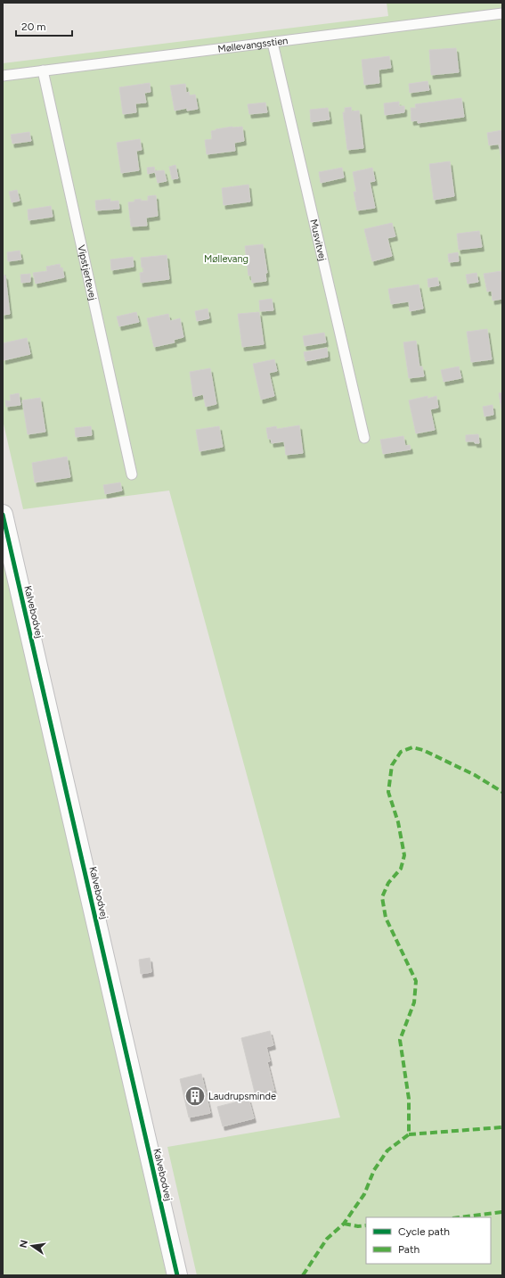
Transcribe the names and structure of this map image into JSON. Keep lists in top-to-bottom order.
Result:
{
  "streets": {
    "street": ["Kalvebodvej"],
    "lane": ["Møllevangsstien", "Musvitvej", "Vipstjertevej"]
  },
  "crossings": [
    ["Møllevangsstien", "Musvitvej"],
    ["Møllevangsstien", "Vipstjertevej"]
  ],
  "parks": ["Møllevang"],
  "places": {
    "building": ["Laudrupsminde"]
  },
  "legend": ["Cycle path", "Path"],
  "scale_bar": "20 m",
  "north": "left"
}
